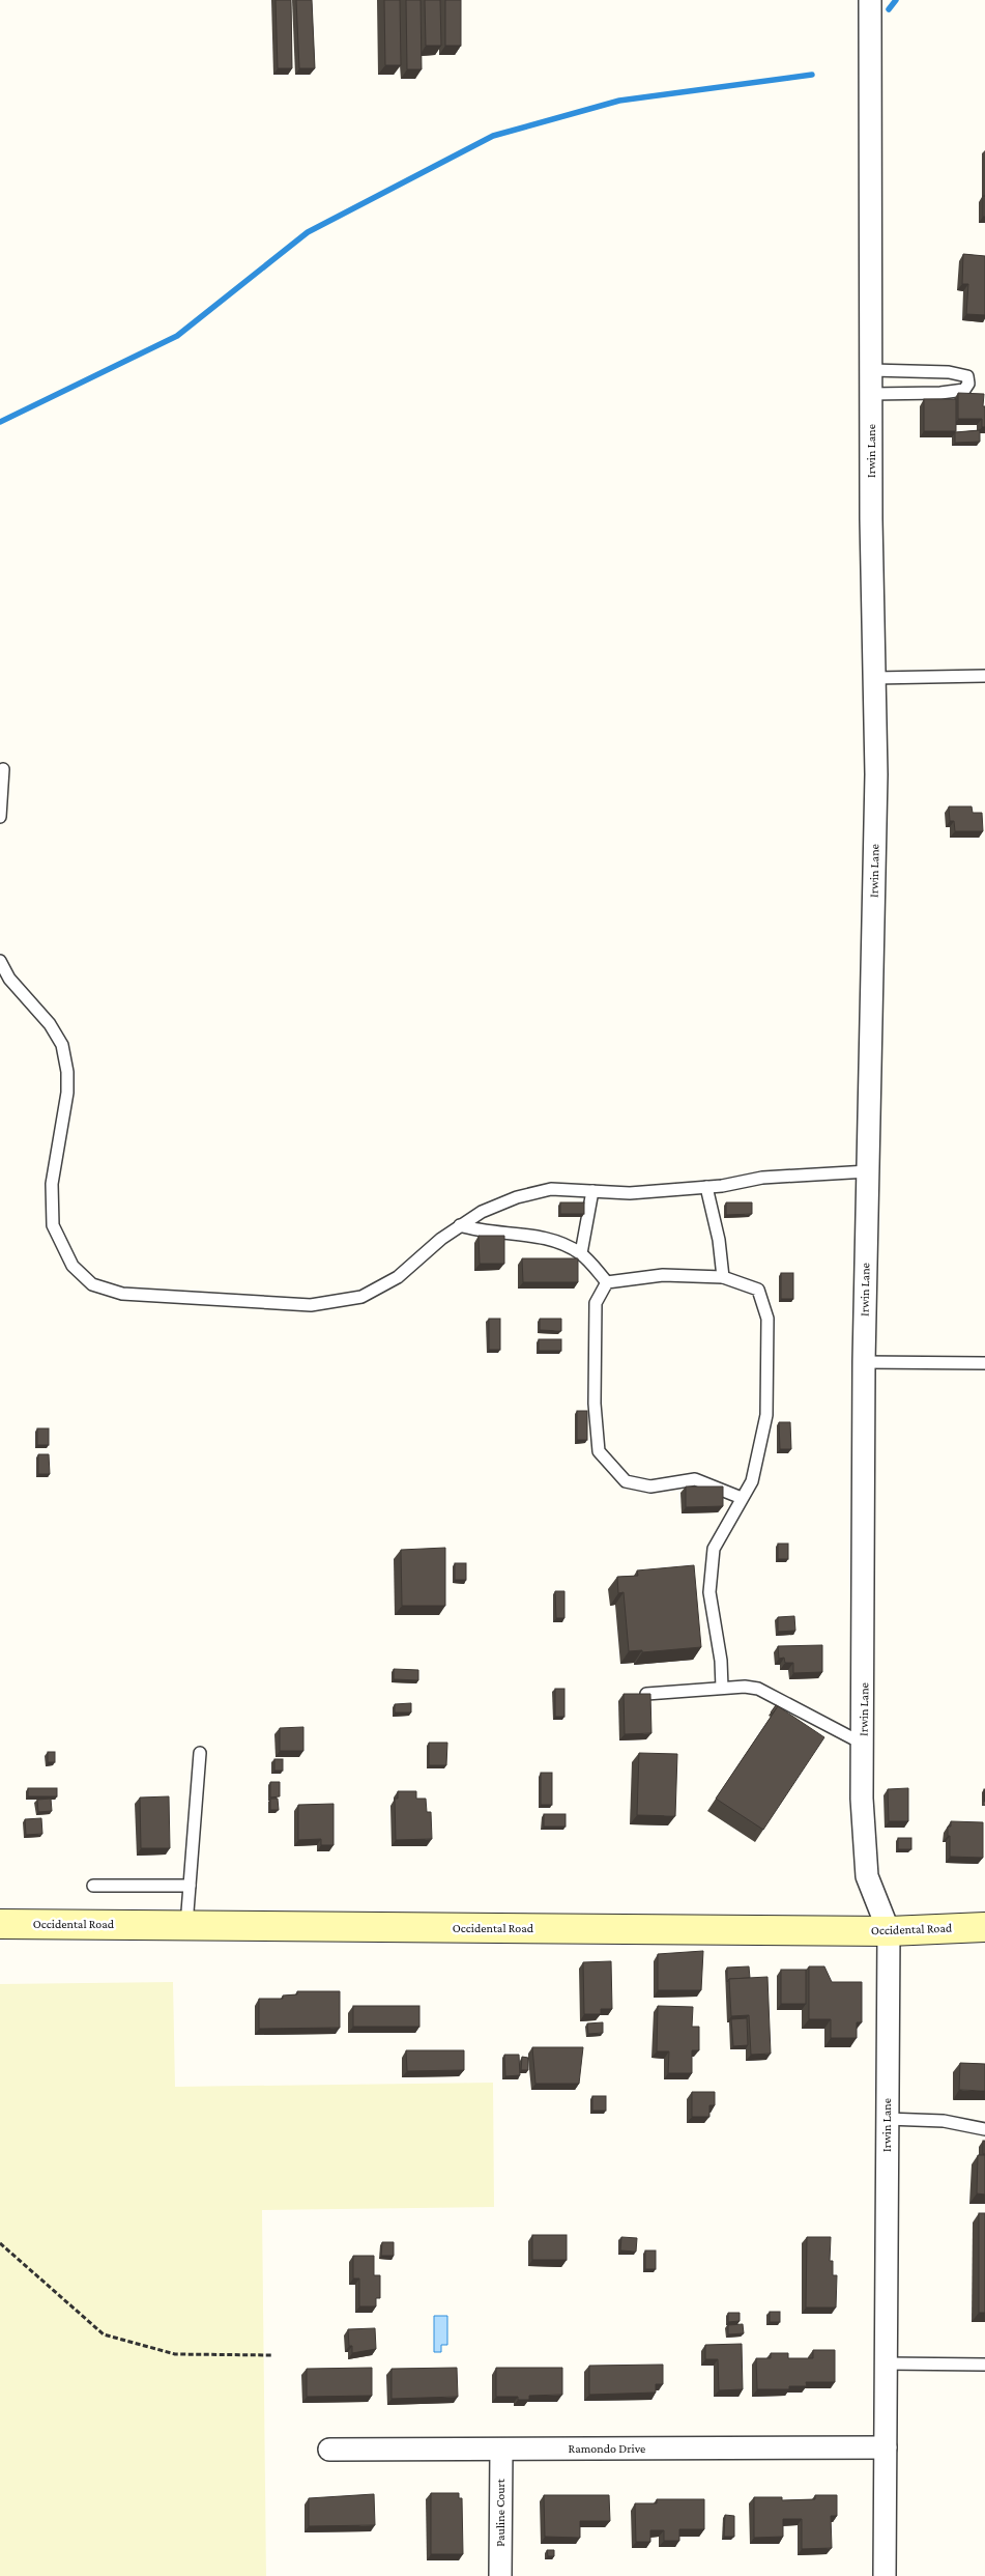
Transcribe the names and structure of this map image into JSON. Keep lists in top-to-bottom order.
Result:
{
  "streets": {
    "street": [
      "Irwin Lane",
      "Occidental Road",
      "Ramondo Drive",
      "Pauline Court"
    ]
  },
  "crossings": [
    ["Irwin Lane", "Occidental Road"],
    ["Irwin Lane", "Ramondo Drive"],
    ["Ramondo Drive", "Pauline Court"]
  ]
}
